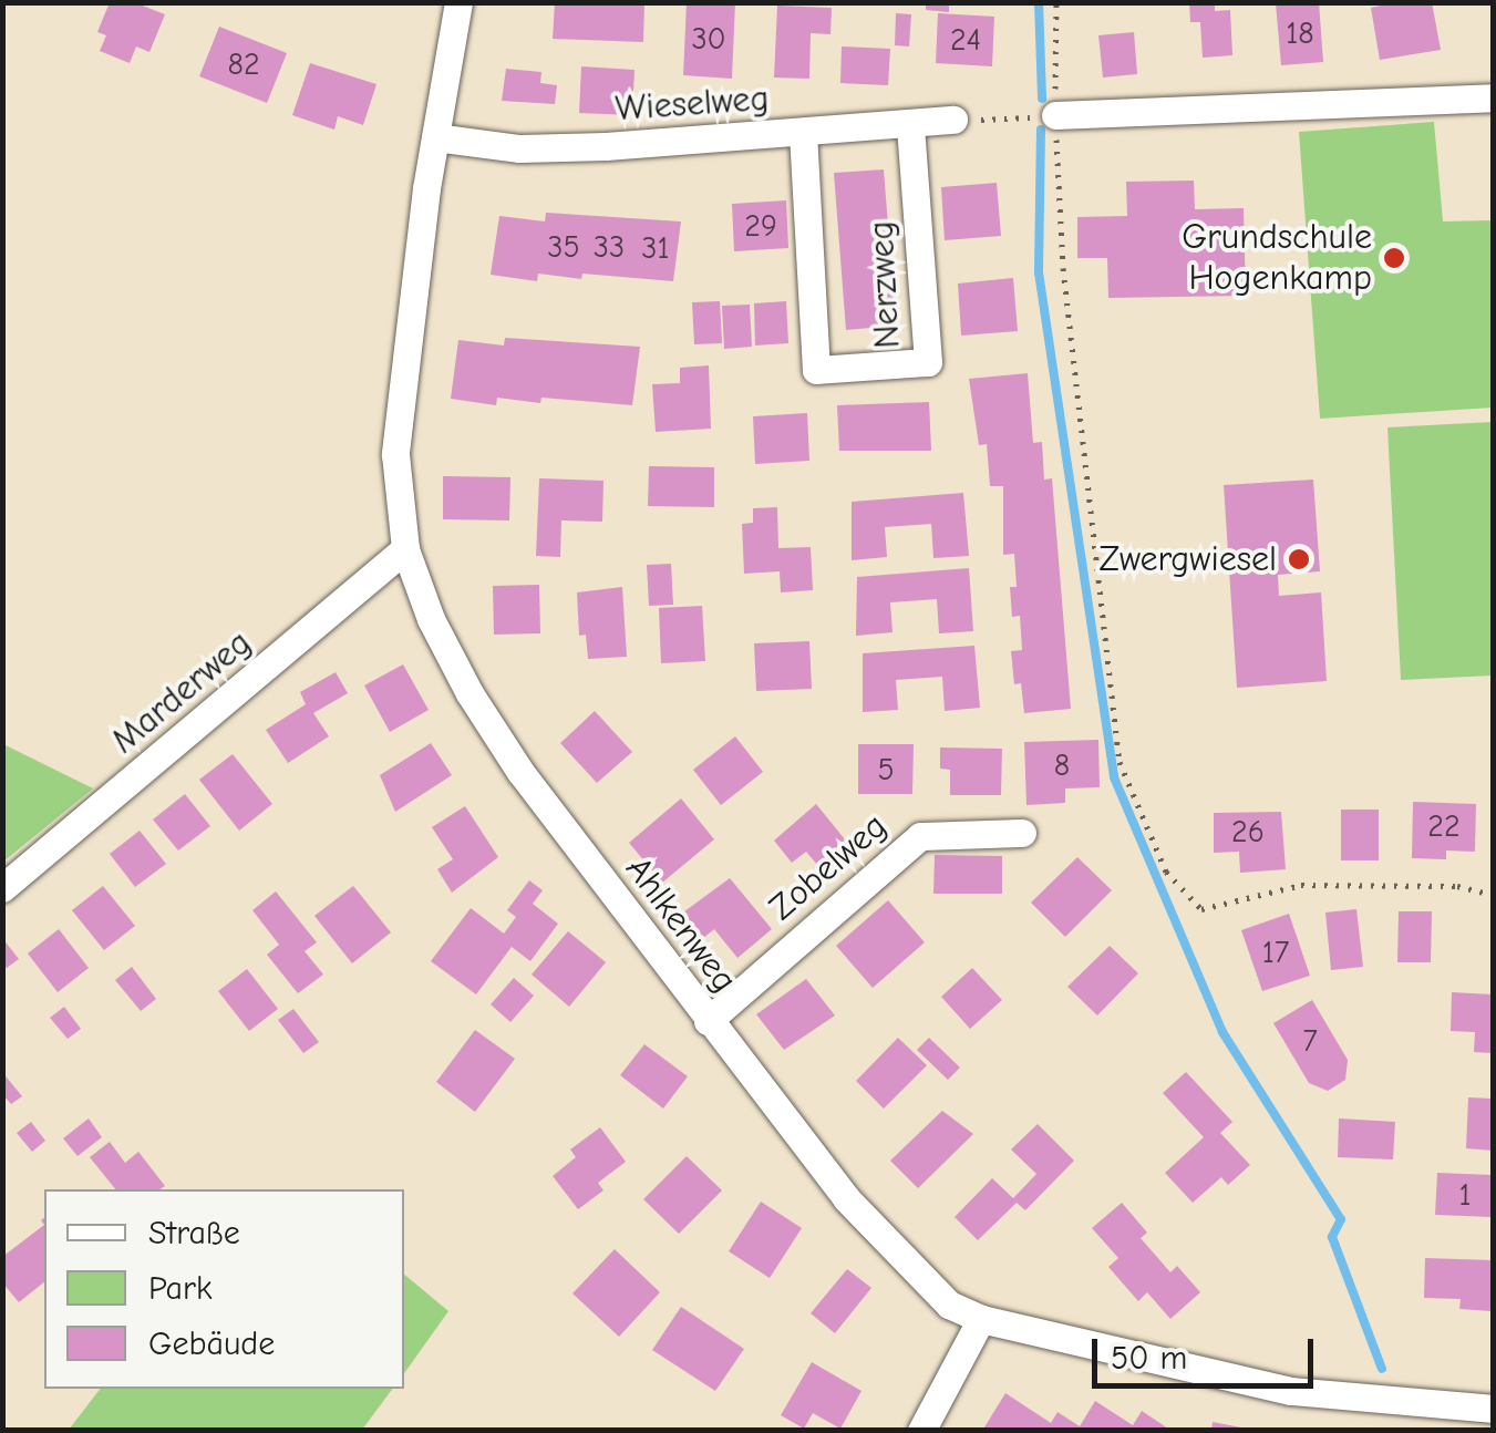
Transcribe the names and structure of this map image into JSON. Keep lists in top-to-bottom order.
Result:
{
  "streets": {
    "street": [
      "Wieselweg",
      "Nerzweg",
      "Marderweg",
      "Zobelweg",
      "Ahlkenweg"
    ]
  },
  "crossings": [
    ["Wieselweg", "Nerzweg"],
    ["Wieselweg", "Ahlkenweg"],
    ["Marderweg", "Ahlkenweg"],
    ["Zobelweg", "Ahlkenweg"]
  ],
  "places": ["Grundschule Hogenkamp", "Zwergwiesel"],
  "house_numbers": [
    "18",
    "30",
    "24",
    "82",
    "29",
    "35",
    "33",
    "31",
    "8",
    "5",
    "22",
    "26",
    "17",
    "7",
    "1"
  ],
  "legend": ["Straße", "Park", "Gebäude"],
  "scale_bar": "50 m"
}
